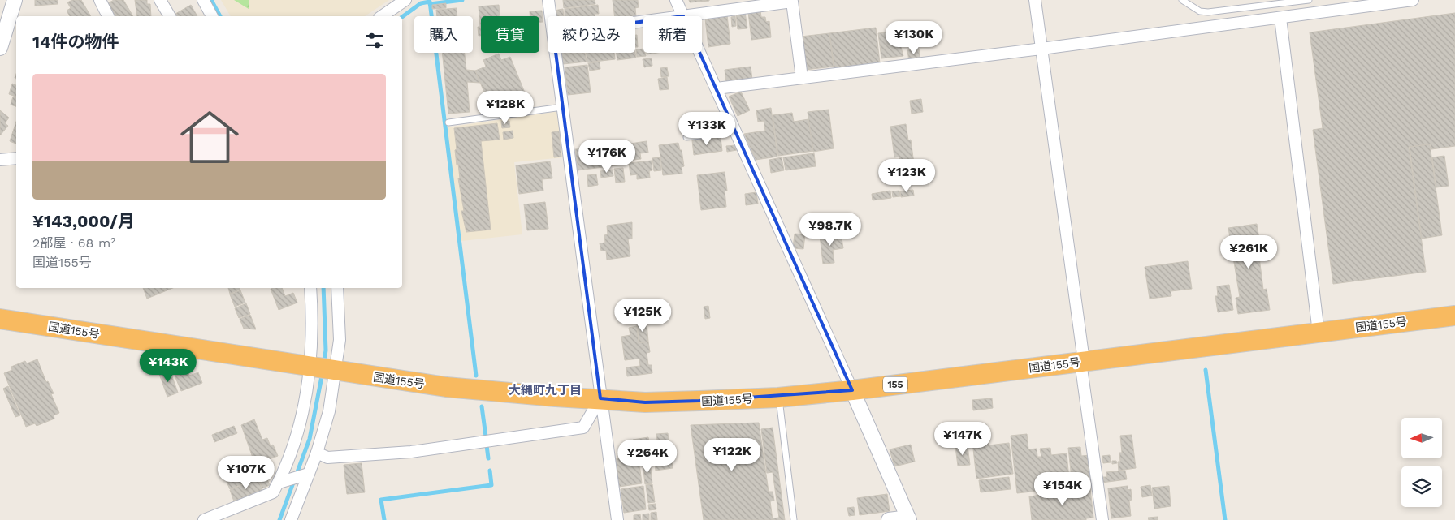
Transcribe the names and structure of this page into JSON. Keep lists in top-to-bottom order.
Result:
{
  "streets": {
    "highway": ["国道155号", "155"]
  },
  "districts": ["大縄町九丁目"],
  "north": "left",
  "page": {
    "chip": [
      "購入",
      "賃貸",
      "絞り込み",
      "新着"
    ],
    "heading": "14件の物件",
    "price": [
      "¥130K",
      "¥128K",
      "¥133K",
      "¥176K",
      "¥123K",
      "¥98.7K",
      "¥261K",
      "¥125K",
      "¥143K",
      "¥147K",
      "¥122K",
      "¥264K",
      "¥107K",
      "¥154K"
    ],
    "list": [
      {
        "name": "¥143,000/月",
        "note": "2部屋 · 68 m² · 国道155号"
      }
    ]
  }
}
